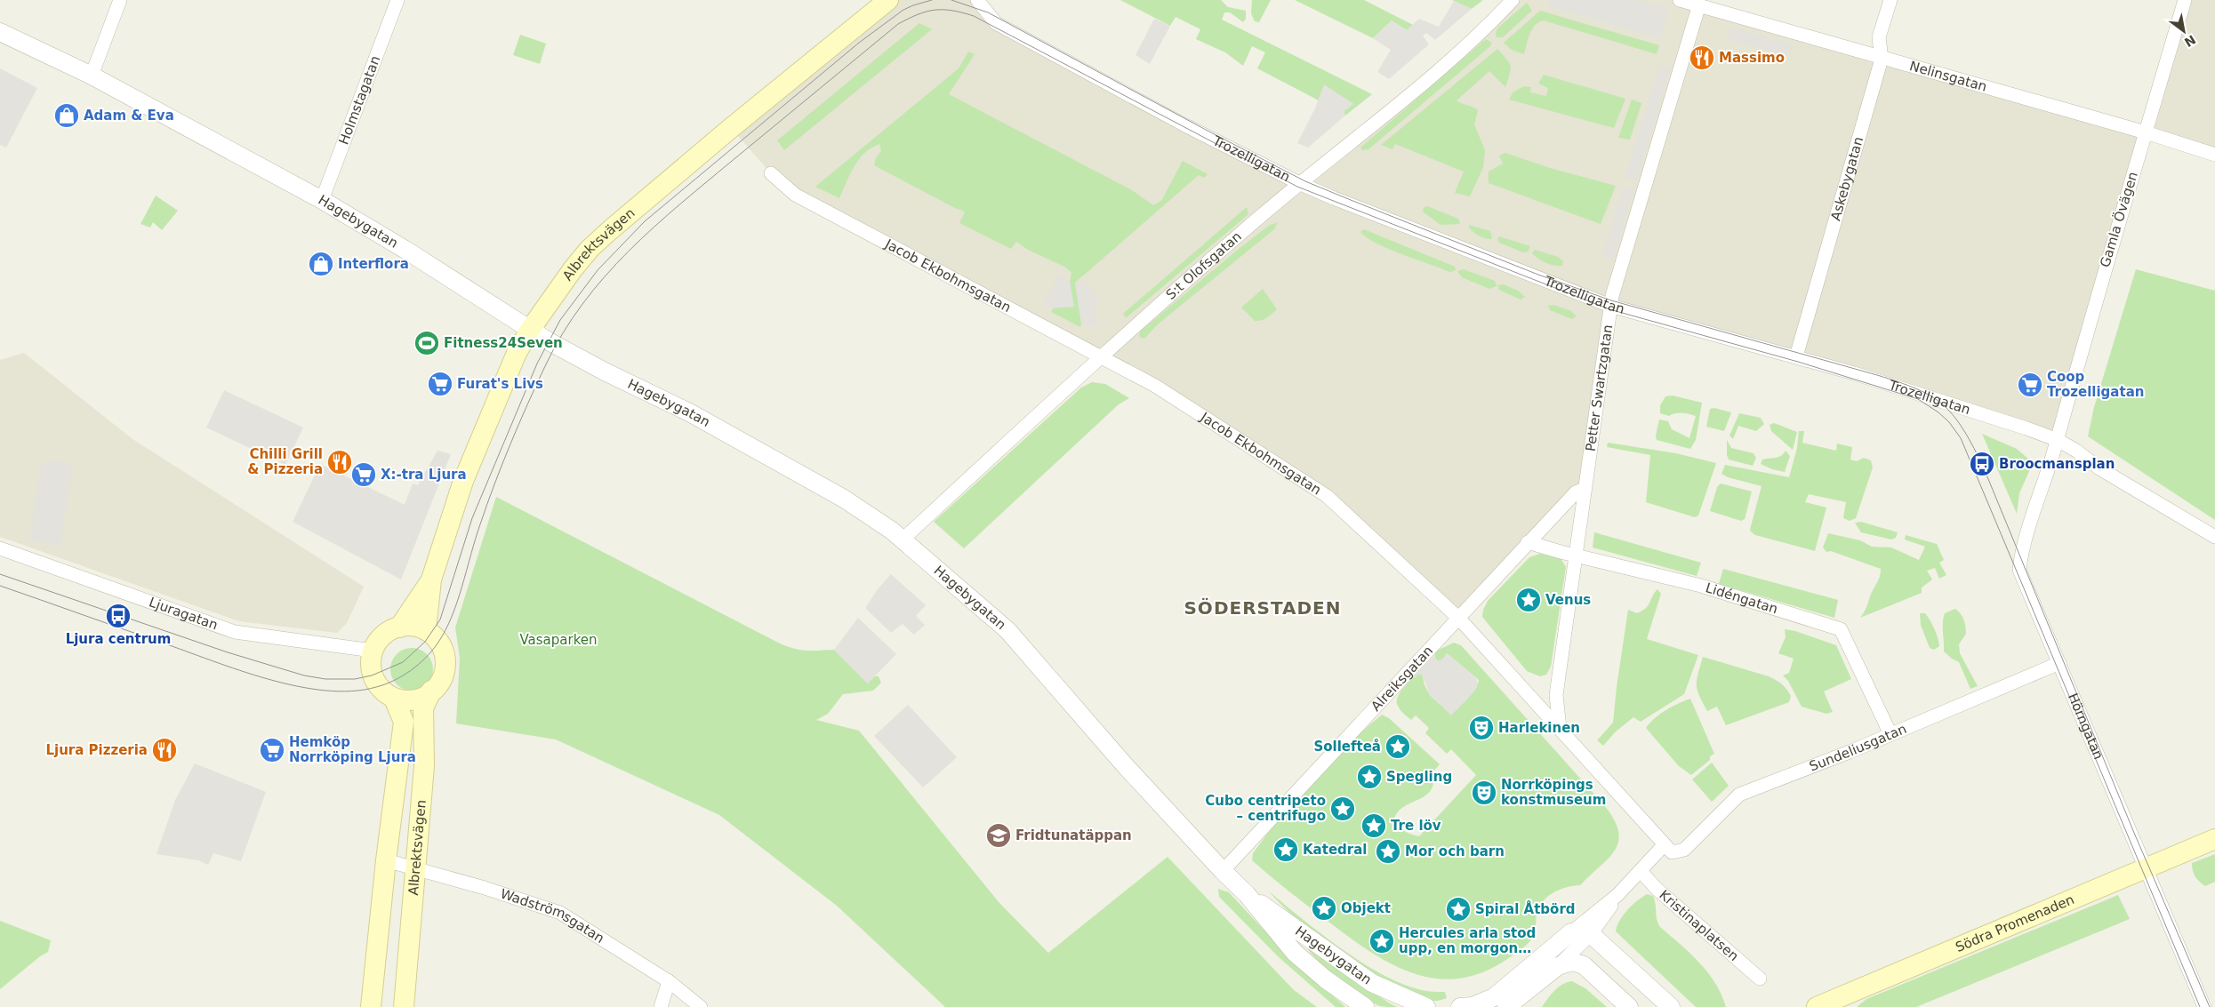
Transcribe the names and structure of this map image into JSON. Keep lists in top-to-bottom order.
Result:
{
  "streets": {
    "main road": ["Albrektsvägen", "Södra Promenaden"],
    "street": [
      "Nelinsgatan",
      "Holmstagatan",
      "Trozelligatan",
      "Askebygatan",
      "Gamla Övägen",
      "Hagebygatan",
      "S:t Olofsgatan",
      "Jacob Ekbohmsgatan",
      "Petter Swartzgatan",
      "Lidéngatan",
      "Ljuragatan",
      "Alreiksgatan",
      "Hörngatan",
      "Sundeliusgatan",
      "Wadströmsgatan",
      "Kristinaplatsen"
    ]
  },
  "crossings": [
    ["Nelinsgatan", "Askebygatan"],
    ["Nelinsgatan", "Gamla Övägen"],
    ["Nelinsgatan", "Petter Swartzgatan"],
    ["Holmstagatan", "Hagebygatan"],
    ["Trozelligatan", "Askebygatan"],
    ["Trozelligatan", "Gamla Övägen"],
    ["Trozelligatan", "S:t Olofsgatan"],
    ["Trozelligatan", "Petter Swartzgatan"],
    ["Trozelligatan", "Hörngatan"],
    ["Gamla Övägen", "Hörngatan"],
    ["Hagebygatan", "Albrektsvägen"],
    ["Hagebygatan", "S:t Olofsgatan"],
    ["Hagebygatan", "Alreiksgatan"],
    ["Albrektsvägen", "Ljuragatan"],
    ["Albrektsvägen", "Wadströmsgatan"],
    ["S:t Olofsgatan", "Jacob Ekbohmsgatan"],
    ["Jacob Ekbohmsgatan", "Petter Swartzgatan"],
    ["Jacob Ekbohmsgatan", "Alreiksgatan"],
    ["Jacob Ekbohmsgatan", "Sundeliusgatan"],
    ["Petter Swartzgatan", "Lidéngatan"],
    ["Petter Swartzgatan", "Alreiksgatan"],
    ["Lidéngatan", "Alreiksgatan"],
    ["Lidéngatan", "Sundeliusgatan"],
    ["Hörngatan", "Sundeliusgatan"],
    ["Hörngatan", "Södra Promenaden"]
  ],
  "districts": ["SÖDERSTADEN"],
  "parks": ["Vasaparken"],
  "places": {
    "restaurant": ["Massimo", "Chilli Grill & Pizzeria", "Ljura Pizzeria"],
    "shop": ["Adam & Eva", "Interflora"],
    "sports": ["Fitness24Seven"],
    "supermarket": [
      "Furat's Livs",
      "Coop Trozelligatan",
      "X:-tra Ljura",
      "Hemköp Norrköping Ljura"
    ],
    "bus stop": ["Broocmansplan", "Ljura centrum"],
    "place": [
      "Venus",
      "Sollefteå",
      "Spegling",
      "Cubo centripeto – centrifugo",
      "Tre löv",
      "Katedral",
      "Mor och barn",
      "Objekt",
      "Spiral Åtbörd",
      "Hercules arla stod upp, en morgon…"
    ],
    "theatre": ["Harlekinen", "Norrköpings konstmuseum"],
    "school or university": ["Fridtunatäppan"]
  },
  "north": "bottom right"
}
